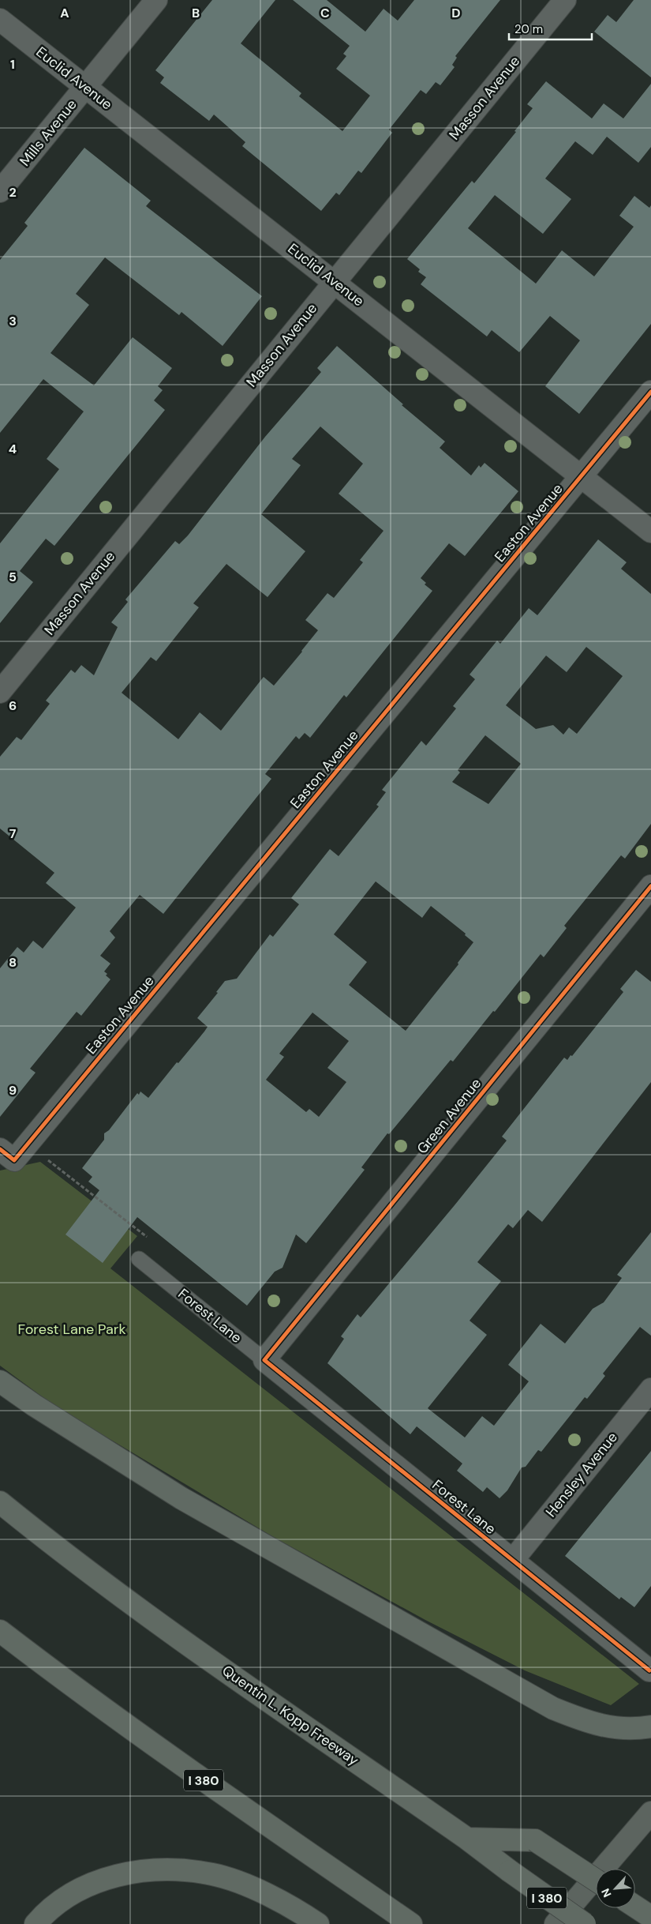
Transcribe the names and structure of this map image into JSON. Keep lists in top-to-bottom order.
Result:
{
  "streets": {
    "highway": ["Quentin L. Kopp Freeway", "I 380"],
    "street": [
      "Euclid Avenue",
      "Masson Avenue",
      "Mills Avenue",
      "Easton Avenue",
      "Green Avenue",
      "Forest Lane",
      "Hensley Avenue"
    ]
  },
  "crossings": [
    ["Euclid Avenue", "Masson Avenue"],
    ["Euclid Avenue", "Mills Avenue"],
    ["Euclid Avenue", "Easton Avenue"],
    ["Green Avenue", "Forest Lane"],
    ["Forest Lane", "Hensley Avenue"]
  ],
  "parks": ["Forest Lane Park"],
  "scale_bar": "20 m",
  "north": "bottom left",
  "grid": {
    "columns": [
      "A",
      "B",
      "C",
      "D"
    ],
    "rows": [
      "1",
      "2",
      "3",
      "4",
      "5",
      "6",
      "7",
      "8",
      "9"
    ]
  }
}
